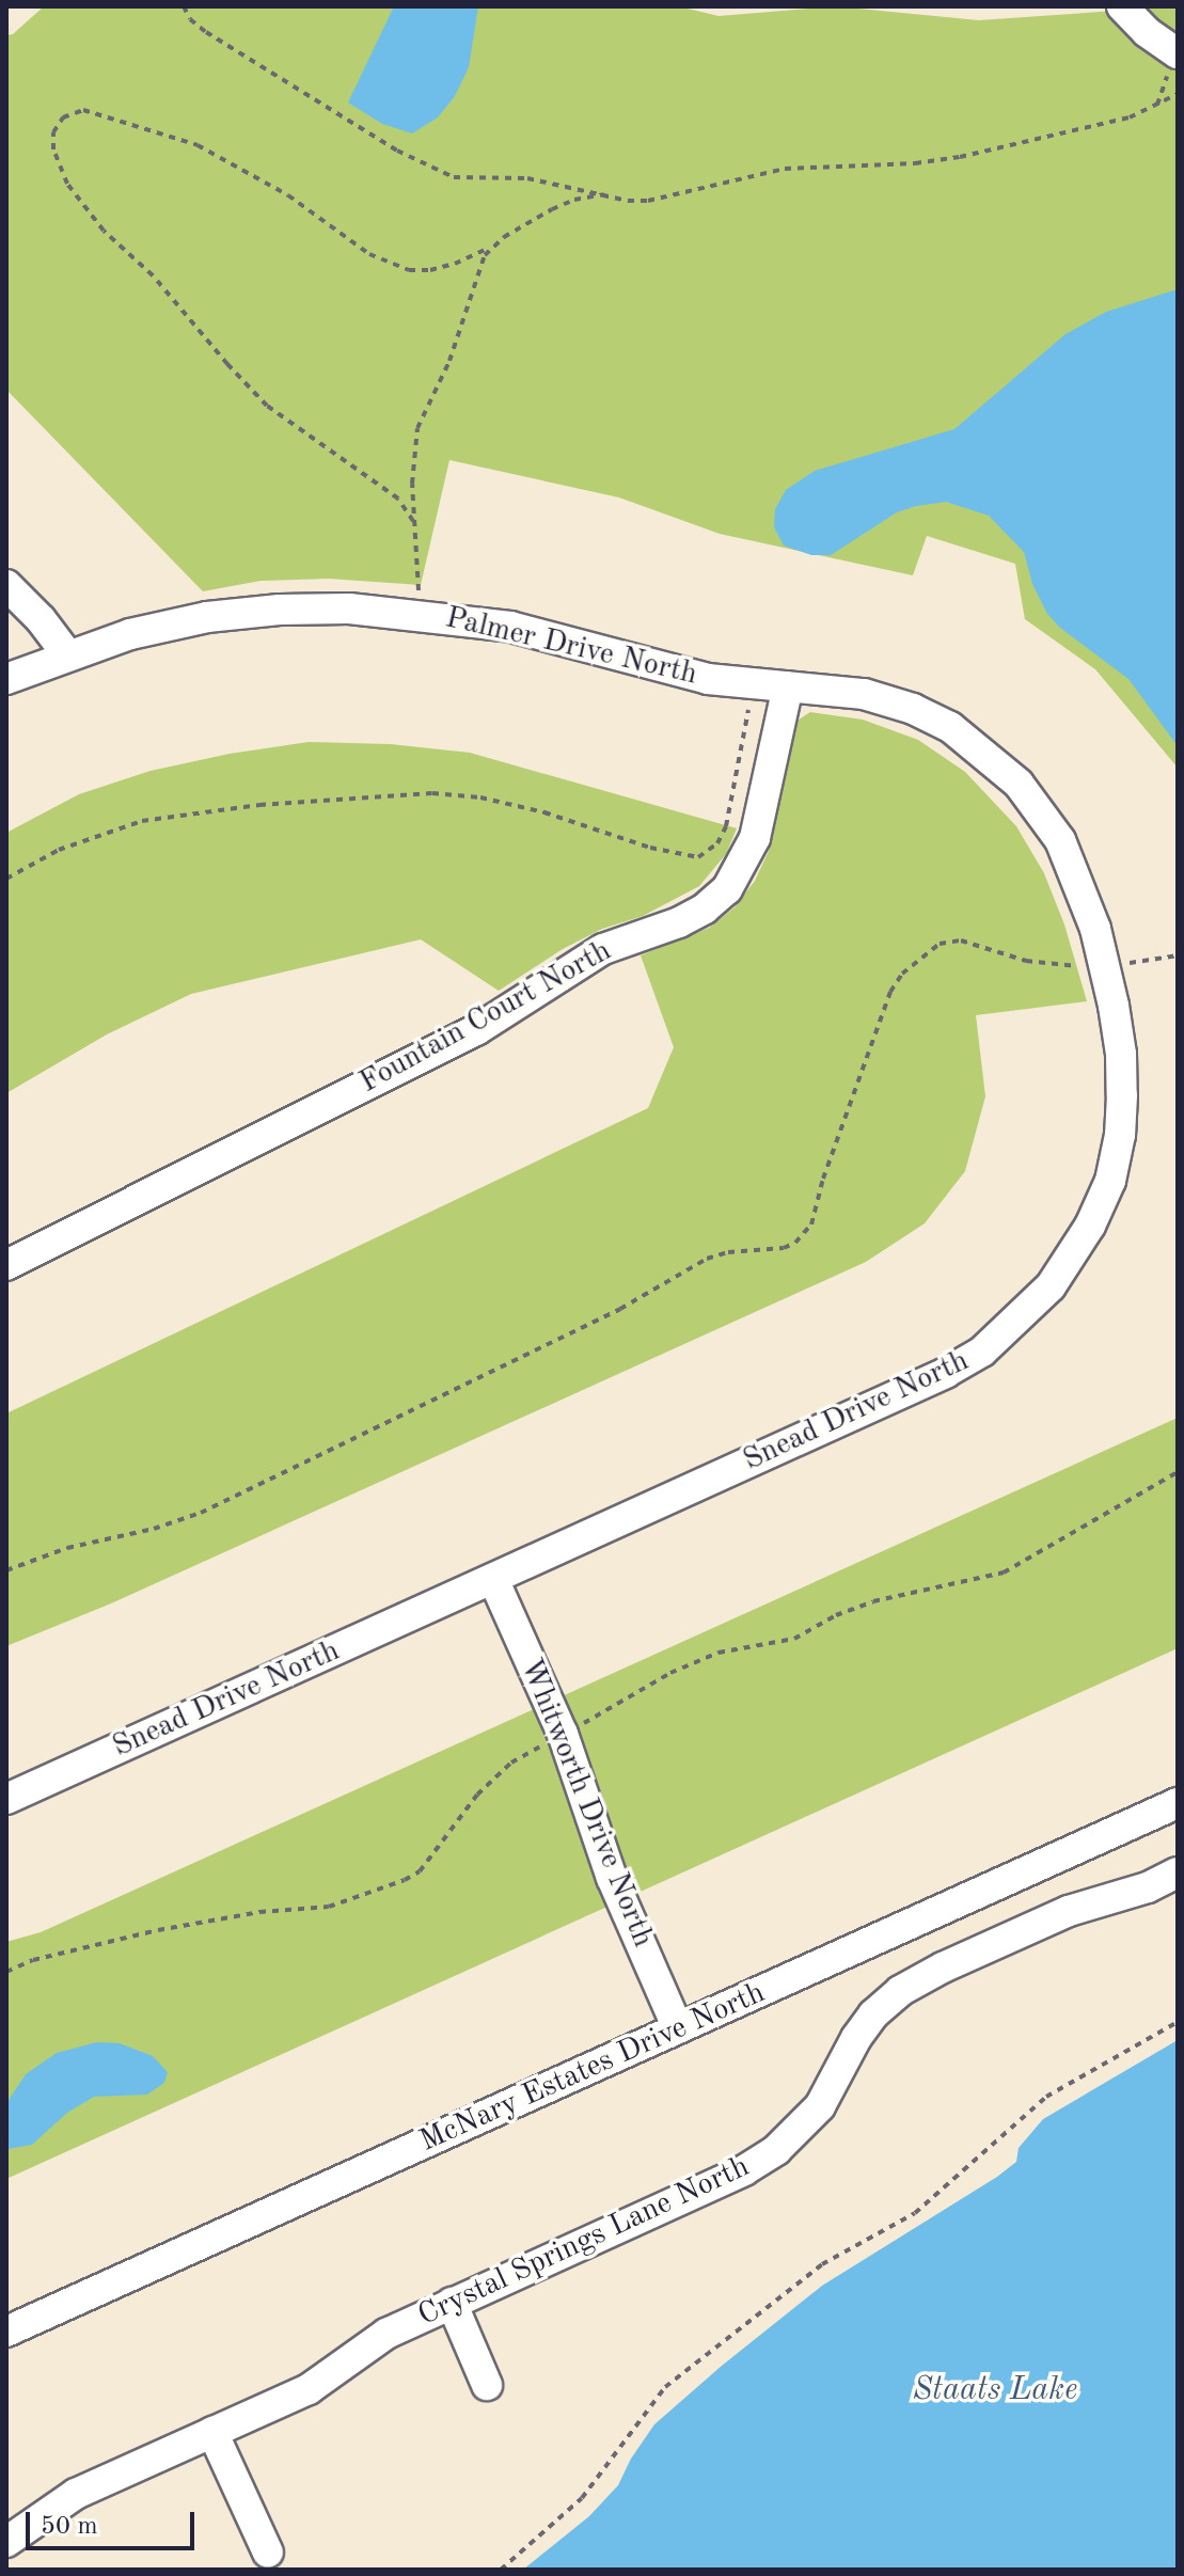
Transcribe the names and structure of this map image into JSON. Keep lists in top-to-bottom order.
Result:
{
  "streets": {
    "street": [
      "Palmer Drive North",
      "Fountain Court North",
      "Snead Drive North",
      "Whitworth Drive North",
      "McNary Estates Drive North",
      "Crystal Springs Lane North"
    ]
  },
  "crossings": [
    ["Palmer Drive North", "Fountain Court North"],
    ["Palmer Drive North", "Snead Drive North"],
    ["Fountain Court North", "Snead Drive North"],
    ["Snead Drive North", "Whitworth Drive North"],
    ["Whitworth Drive North", "McNary Estates Drive North"]
  ],
  "water": ["Staats Lake"],
  "scale_bar": "50 m"
}
